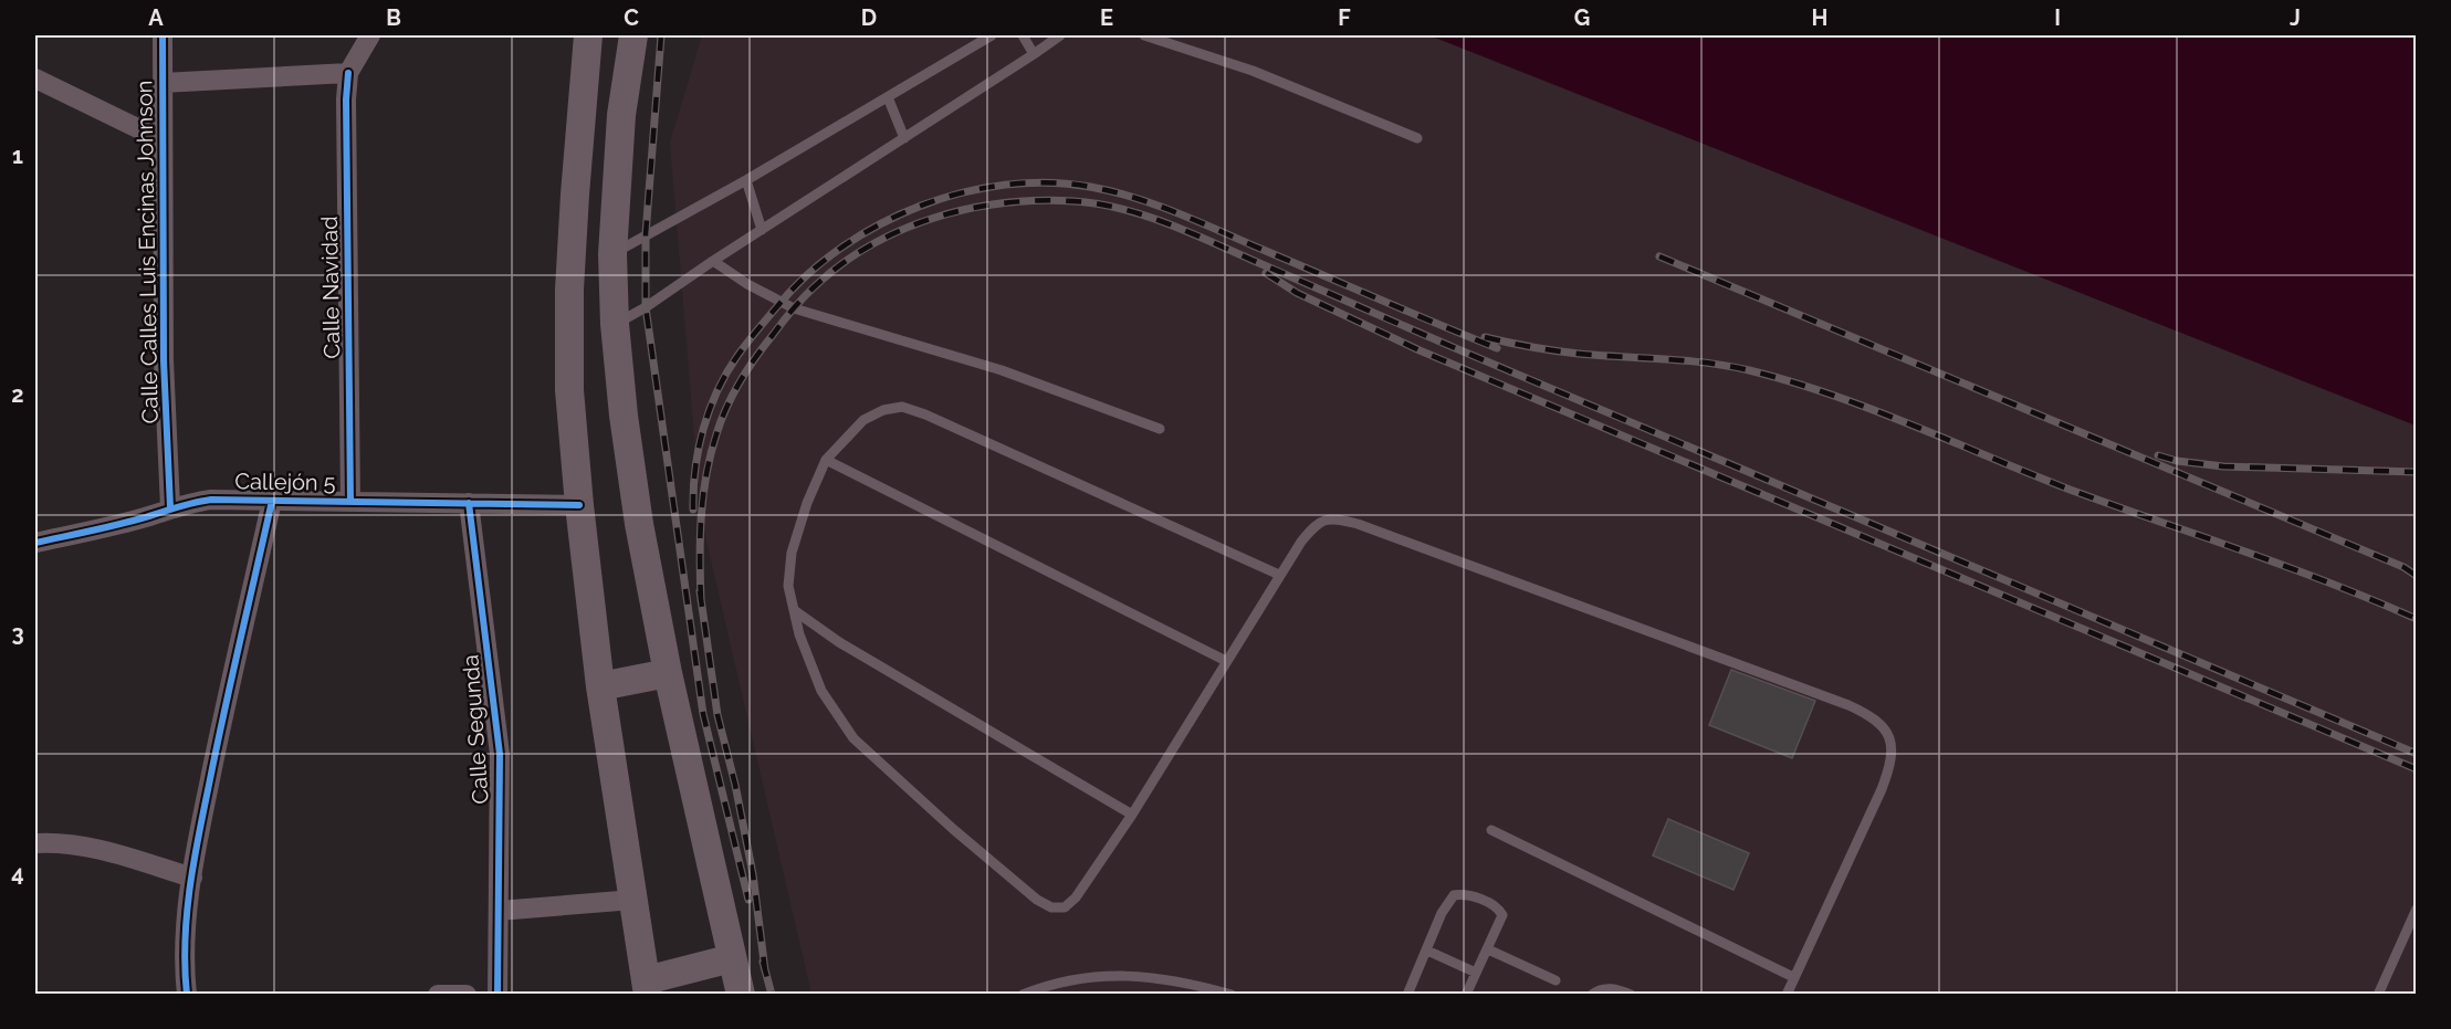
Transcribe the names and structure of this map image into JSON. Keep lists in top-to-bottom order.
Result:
{
  "streets": {
    "street": [
      "Calle Calles Luis Encinas Johnson",
      "Calle Navidad",
      "Callejón 5",
      "Calle Segunda"
    ]
  },
  "crossings": [
    ["Calle Calles Luis Encinas Johnson", "Callejón 5"],
    ["Calle Navidad", "Callejón 5"],
    ["Callejón 5", "Calle Segunda"]
  ],
  "grid": {
    "columns": [
      "A",
      "B",
      "C",
      "D",
      "E",
      "F",
      "G",
      "H",
      "I",
      "J"
    ],
    "rows": [
      "1",
      "2",
      "3",
      "4"
    ]
  }
}
